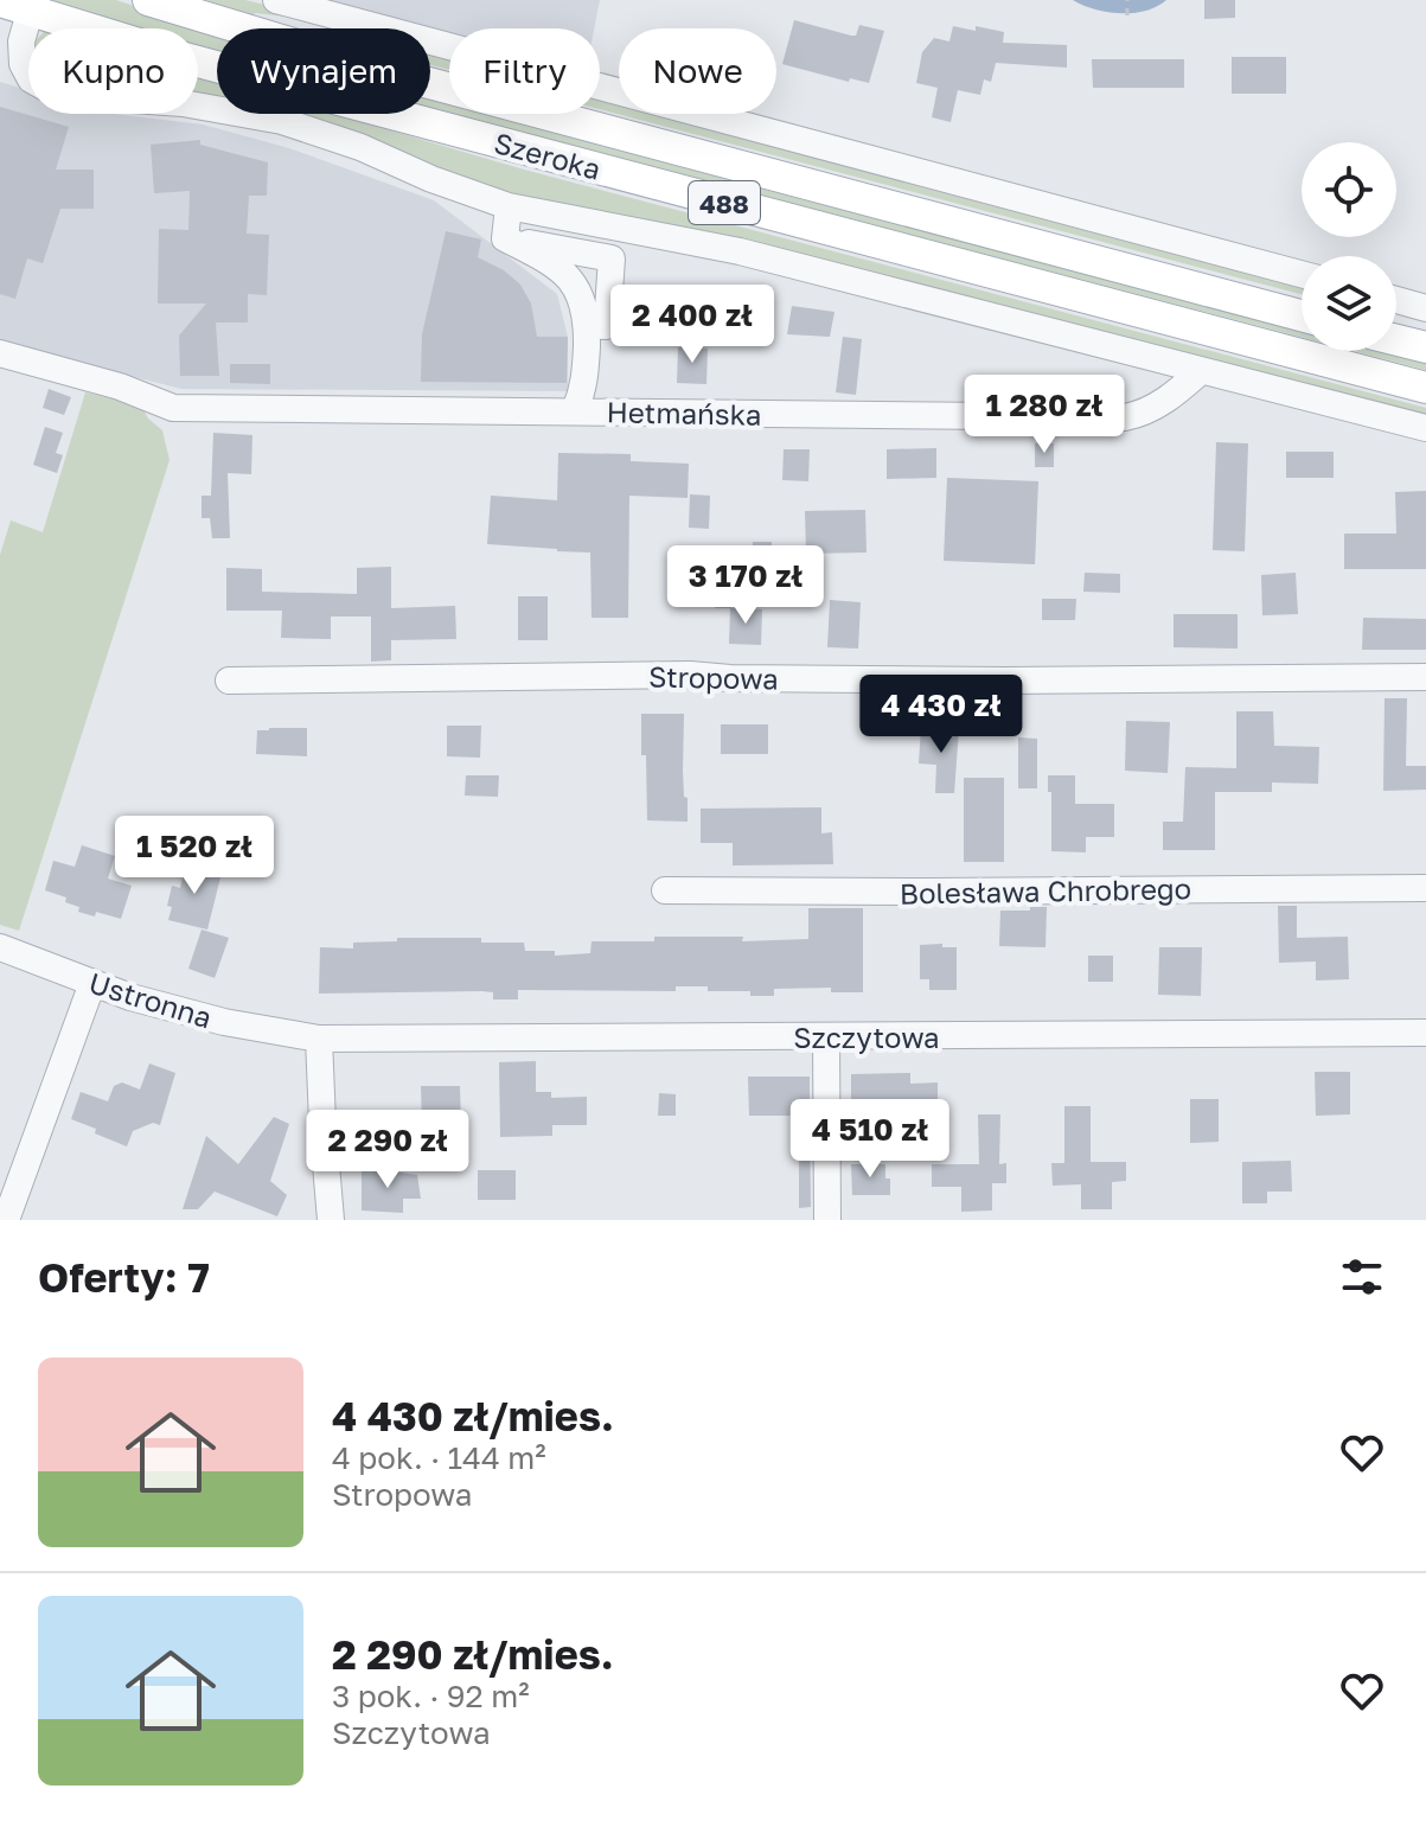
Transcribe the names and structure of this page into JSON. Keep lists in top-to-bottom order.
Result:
{
  "streets": {
    "main road": ["Szeroka", "488"],
    "street": [
      "Hetmańska",
      "Stropowa",
      "Bolesława Chrobrego",
      "Ustronna",
      "Szczytowa"
    ]
  },
  "crossings": [
    ["Szeroka", "488"],
    ["Szeroka", "Hetmańska"],
    ["Ustronna", "Szczytowa"]
  ],
  "page": {
    "chip": [
      "Kupno",
      "Wynajem",
      "Filtry",
      "Nowe"
    ],
    "price": [
      "2 400 zł",
      "1 280 zł",
      "3 170 zł",
      "4 430 zł",
      "1 520 zł",
      "4 510 zł",
      "2 290 zł"
    ],
    "heading": "Oferty: 7",
    "list": [
      {
        "name": "4 430 zł/mies.",
        "note": "4 pok. · 144 m² · Stropowa"
      },
      {
        "name": "2 290 zł/mies.",
        "note": "3 pok. · 92 m² · Szczytowa"
      }
    ]
  }
}
